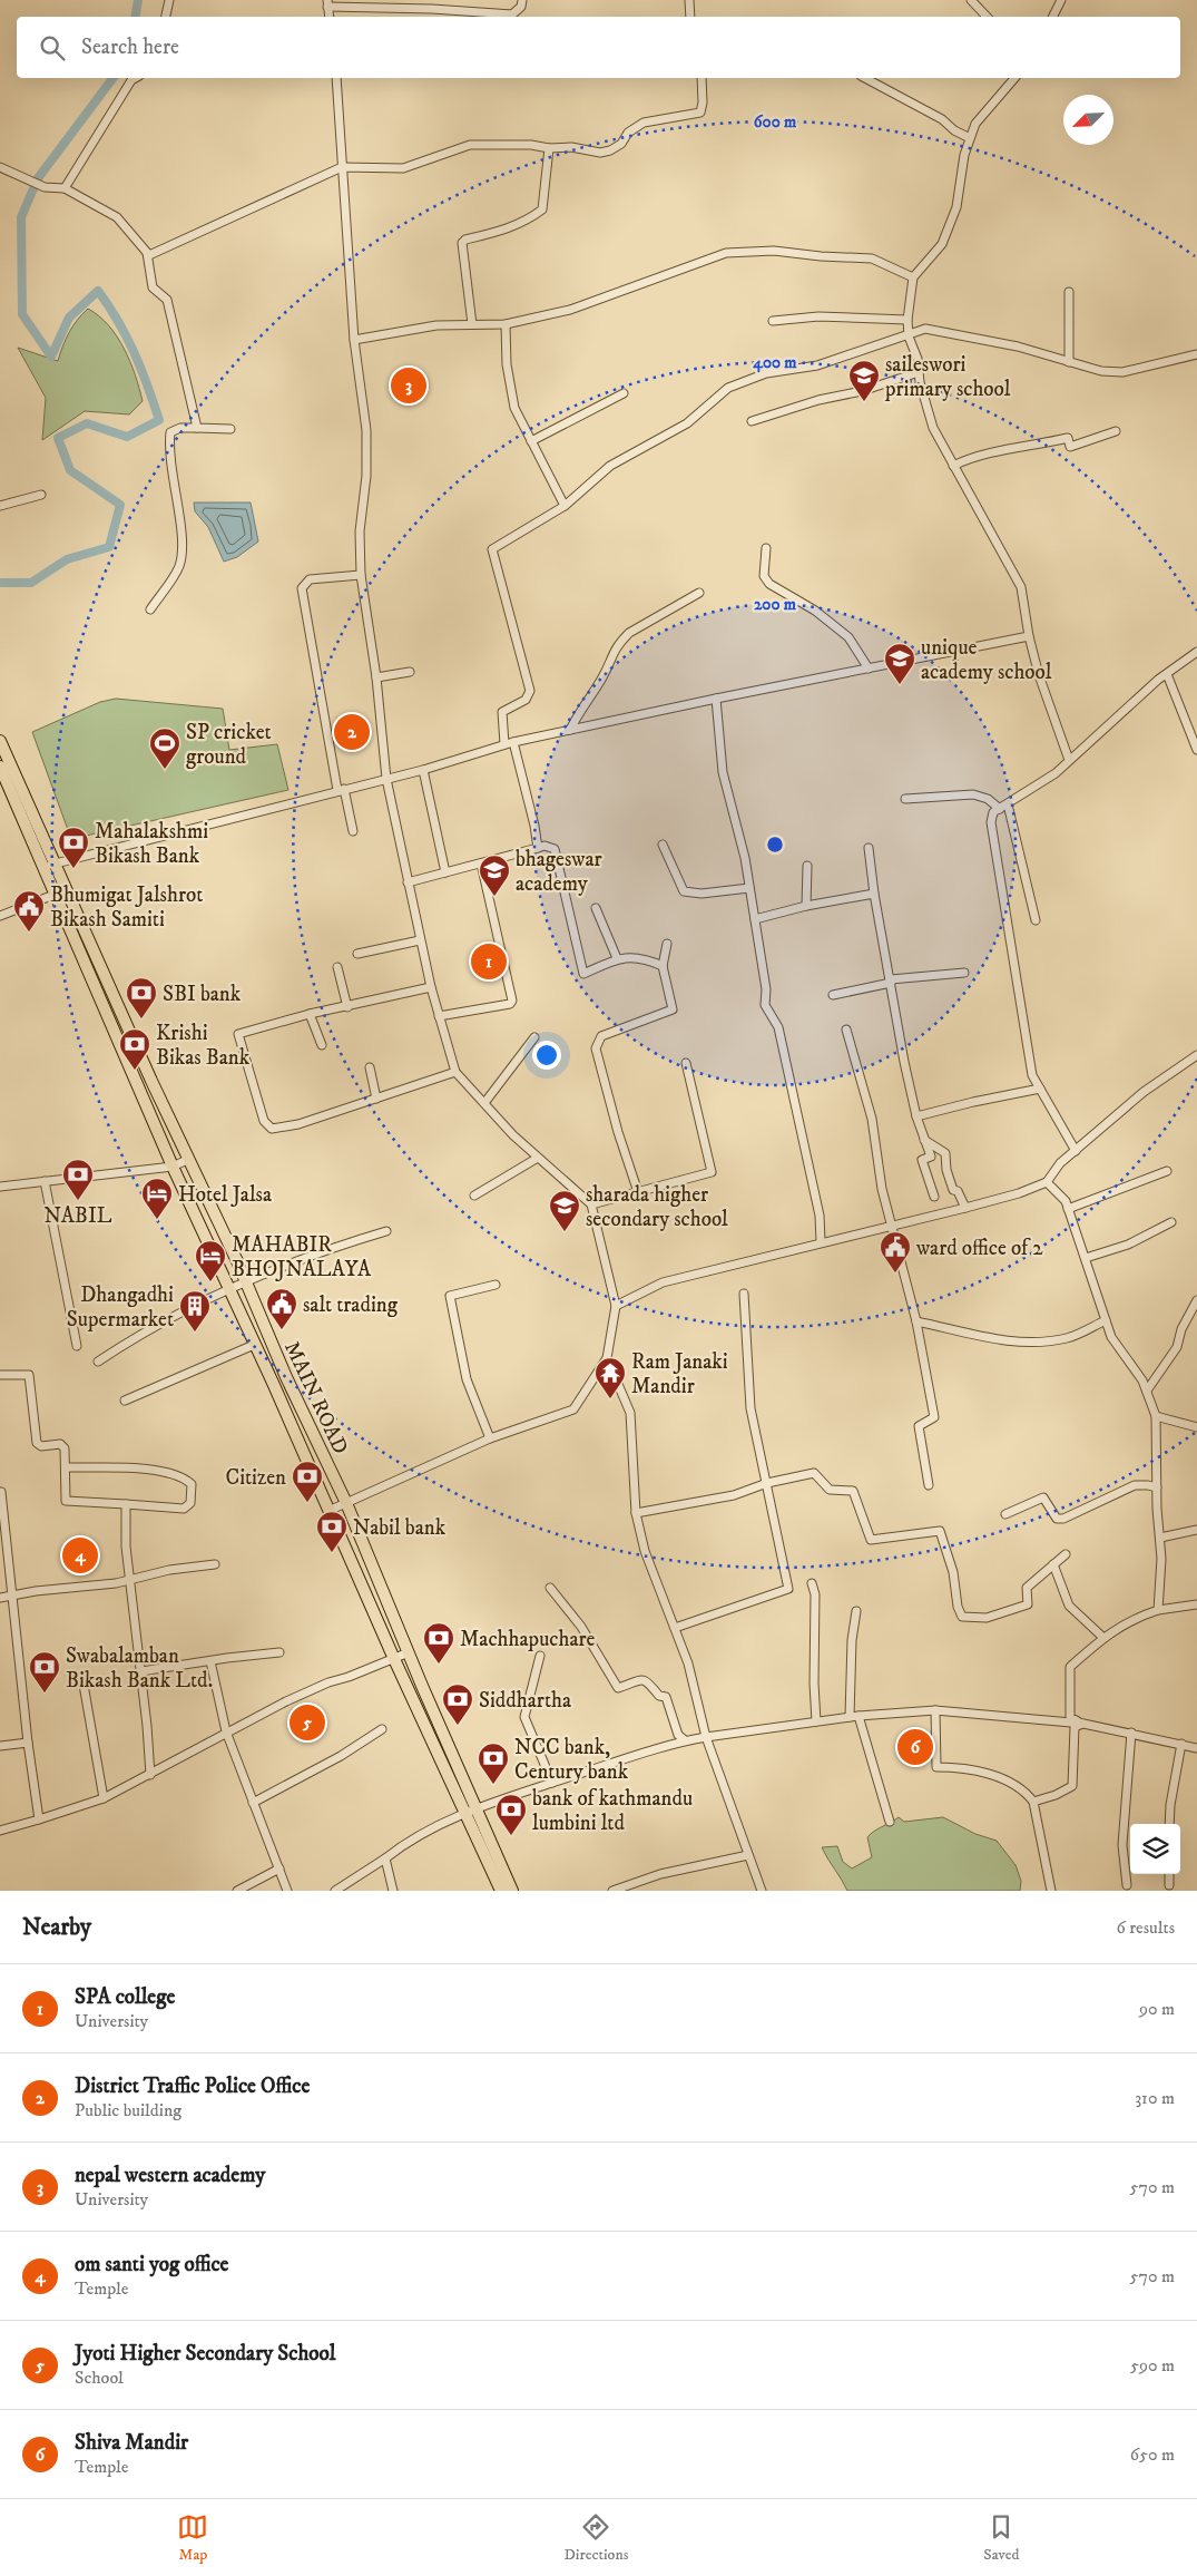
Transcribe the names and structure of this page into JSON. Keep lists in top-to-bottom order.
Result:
{
  "streets": {
    "main road": ["MAIN ROAD"]
  },
  "places": {
    "school or university": [
      "saileswori primary school",
      "unique academy school",
      "bhageswar academy",
      "sharada higher secondary school"
    ],
    "sports": ["SP cricket ground"],
    "bank": [
      "Mahalakshmi Bikash Bank",
      "SBI bank",
      "Krishi Bikas Bank",
      "NABIL",
      "Citizen",
      "Nabil bank",
      "Machhapuchare",
      "Swabalamban Bikash Bank Ltd.",
      "Siddhartha",
      "NCC bank, Century bank",
      "bank of kathmandu lumbini ltd"
    ],
    "public building": ["Bhumigat Jalshrot Bikash Samiti", "ward office of 2", "salt trading"],
    "hotel": ["Hotel Jalsa", "MAHABIR BHOJNALAYA"],
    "building": ["Dhangadhi Supermarket"],
    "temple": ["Ram Janaki Mandir"]
  },
  "north": "bottom left",
  "page": {
    "search": "Search here",
    "pins": [
      "3",
      "2",
      "1",
      "4",
      "5",
      "6"
    ],
    "heading": ["Nearby", "6 results"],
    "list": [
      {
        "mark": "1",
        "name": "SPA college",
        "note": "University",
        "value": "90 m"
      },
      {
        "mark": "2",
        "name": "District Traffic Police Office",
        "note": "Public building",
        "value": "310 m"
      },
      {
        "mark": "3",
        "name": "nepal western academy",
        "note": "University",
        "value": "570 m"
      },
      {
        "mark": "4",
        "name": "om santi yog office",
        "note": "Temple",
        "value": "570 m"
      },
      {
        "mark": "5",
        "name": "Jyoti Higher Secondary School",
        "note": "School",
        "value": "590 m"
      },
      {
        "mark": "6",
        "name": "Shiva Mandir",
        "note": "Temple",
        "value": "650 m"
      }
    ],
    "nav": ["Map", "Directions", "Saved"]
  },
  "rings": ["600 m", "400 m", "200 m"]
}
